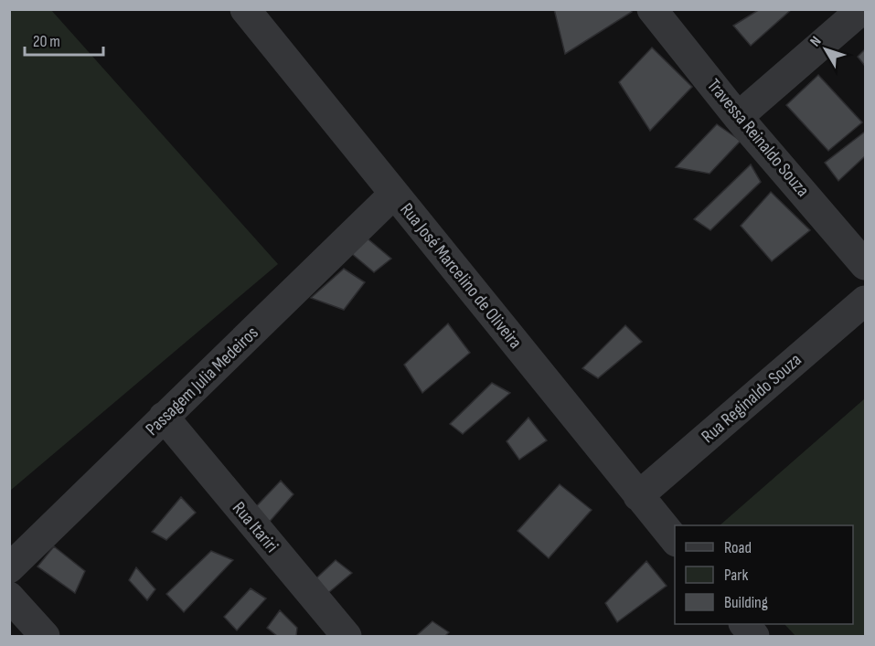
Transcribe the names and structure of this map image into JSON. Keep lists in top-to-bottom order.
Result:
{
  "streets": {
    "street": [
      "Travessa Reinaldo Souza",
      "Rua José Marcelino de Oliveira",
      "Passagem Julia Medeiros",
      "Rua Reginaldo Souza",
      "Rua Itariri"
    ]
  },
  "crossings": [
    ["Rua José Marcelino de Oliveira", "Passagem Julia Medeiros"],
    ["Rua José Marcelino de Oliveira", "Rua Reginaldo Souza"],
    ["Passagem Julia Medeiros", "Rua Itariri"]
  ],
  "legend": ["Road", "Park", "Building"],
  "scale_bar": "20 m",
  "north": "top left"
}
